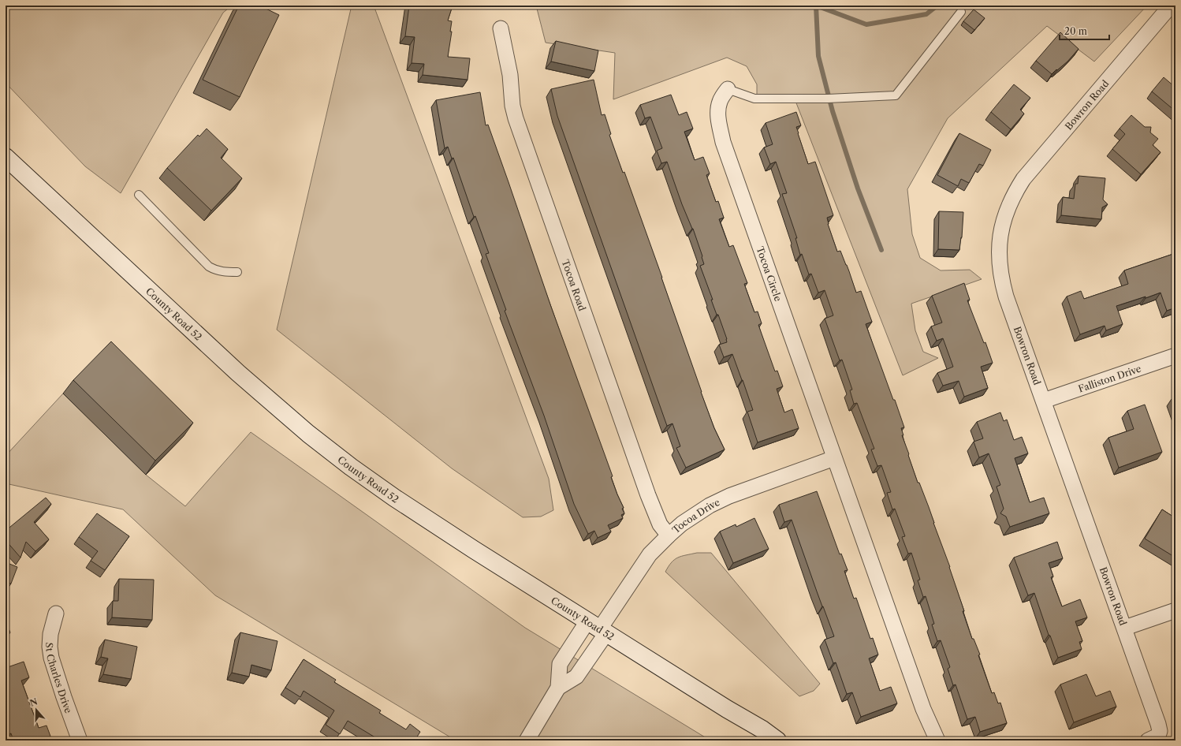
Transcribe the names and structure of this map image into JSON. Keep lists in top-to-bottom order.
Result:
{
  "streets": {
    "main road": ["County Road 52"],
    "street": [
      "Bowron Road",
      "Tocoa Circle",
      "Tocoa Road",
      "Falliston Drive",
      "Tocoa Drive",
      "St Charles Drive"
    ]
  },
  "crossings": [
    ["Bowron Road", "Falliston Drive"],
    ["Tocoa Circle", "Tocoa Drive"],
    ["Tocoa Road", "Tocoa Drive"],
    ["County Road 52", "Tocoa Drive"]
  ],
  "scale_bar": "20 m",
  "north": "top"
}
